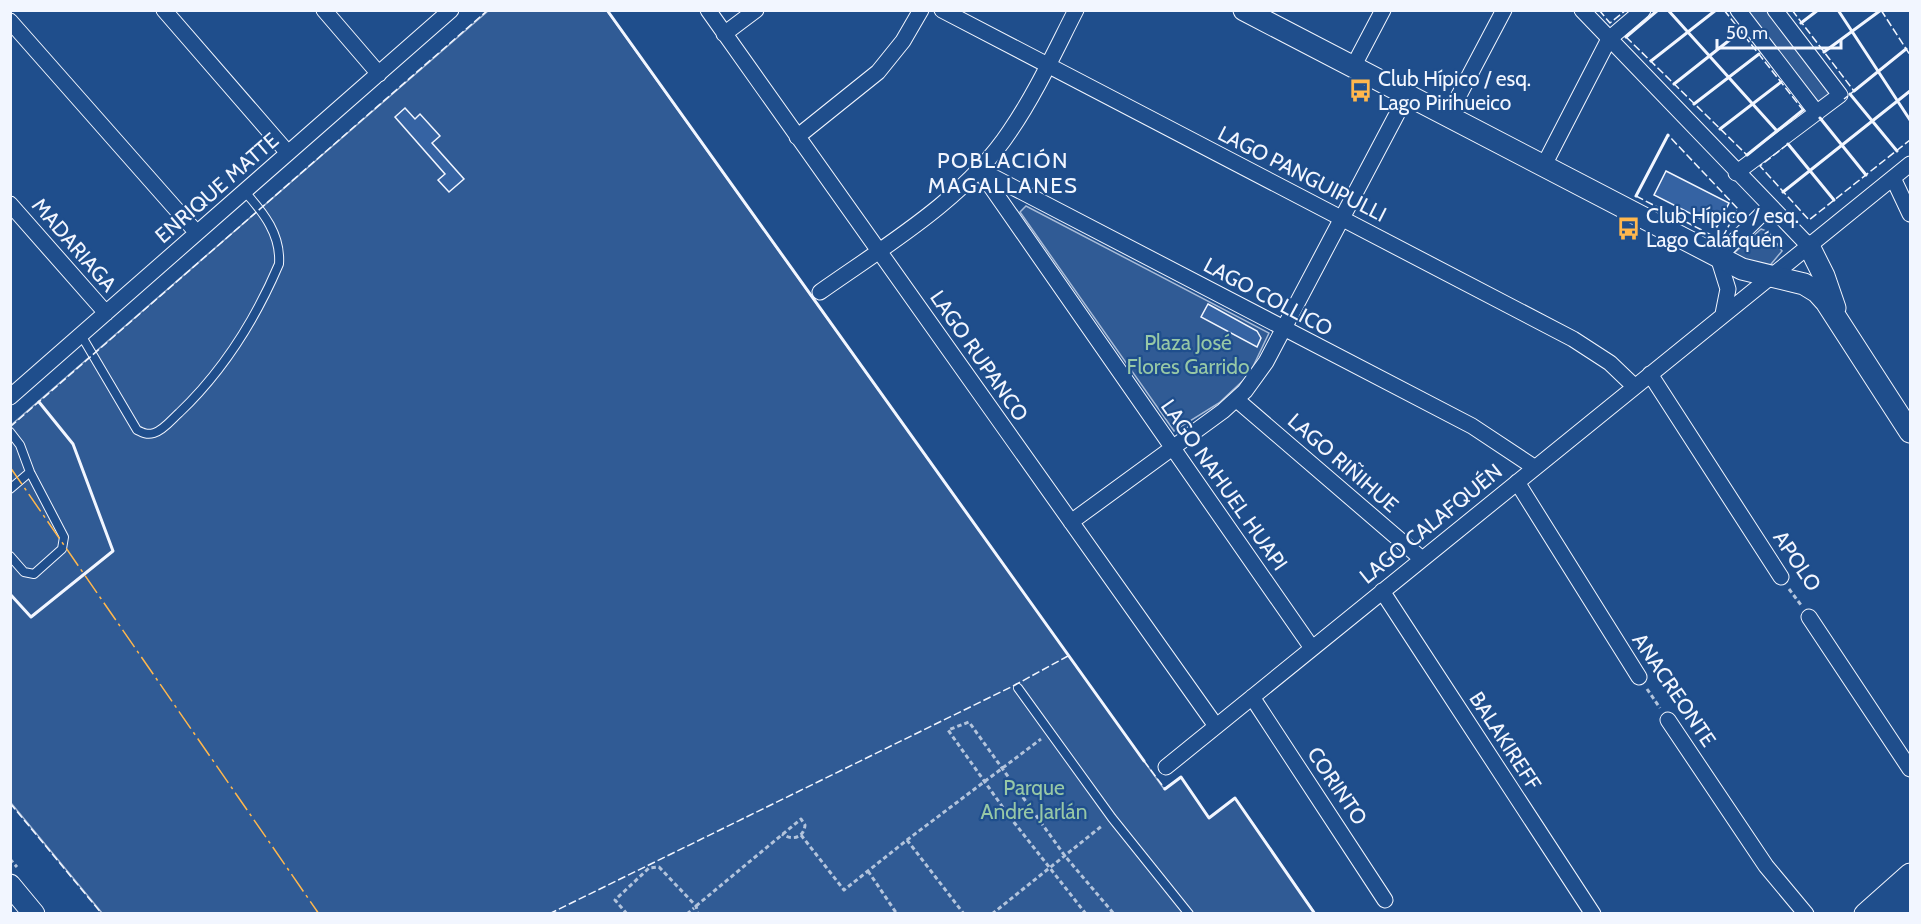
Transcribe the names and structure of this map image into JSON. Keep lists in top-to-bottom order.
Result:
{
  "streets": {
    "street": [
      "LAGO PANGUIPULLI",
      "ENRIQUE MATTE",
      "MADARIAGA",
      "LAGO COLLICO",
      "LAGO RUPANCO",
      "LAGO RIÑIHUE",
      "LAGO NAHUEL HUAPI",
      "LAGO CALAFQUÉN",
      "APOLO",
      "ANACREONTE",
      "BALAKIREFF",
      "CORINTO"
    ]
  },
  "crossings": [
    ["LAGO PANGUIPULLI", "LAGO CALAFQUÉN"],
    ["ENRIQUE MATTE", "MADARIAGA"],
    ["LAGO COLLICO", "LAGO NAHUEL HUAPI"],
    ["LAGO COLLICO", "LAGO CALAFQUÉN"],
    ["LAGO RUPANCO", "LAGO CALAFQUÉN"],
    ["LAGO RIÑIHUE", "LAGO CALAFQUÉN"],
    ["LAGO NAHUEL HUAPI", "LAGO CALAFQUÉN"],
    ["LAGO CALAFQUÉN", "APOLO"],
    ["LAGO CALAFQUÉN", "ANACREONTE"],
    ["LAGO CALAFQUÉN", "BALAKIREFF"],
    ["LAGO CALAFQUÉN", "CORINTO"]
  ],
  "districts": ["POBLACIÓN MAGALLANES"],
  "parks": ["Plaza José Flores Garrido", "Parque André Jarlán"],
  "places": {
    "bus stop": ["Club Hípico / esq. Lago Pirihueico", "Club Hípico / esq. Lago Calafquén"]
  },
  "scale_bar": "50 m"
}
